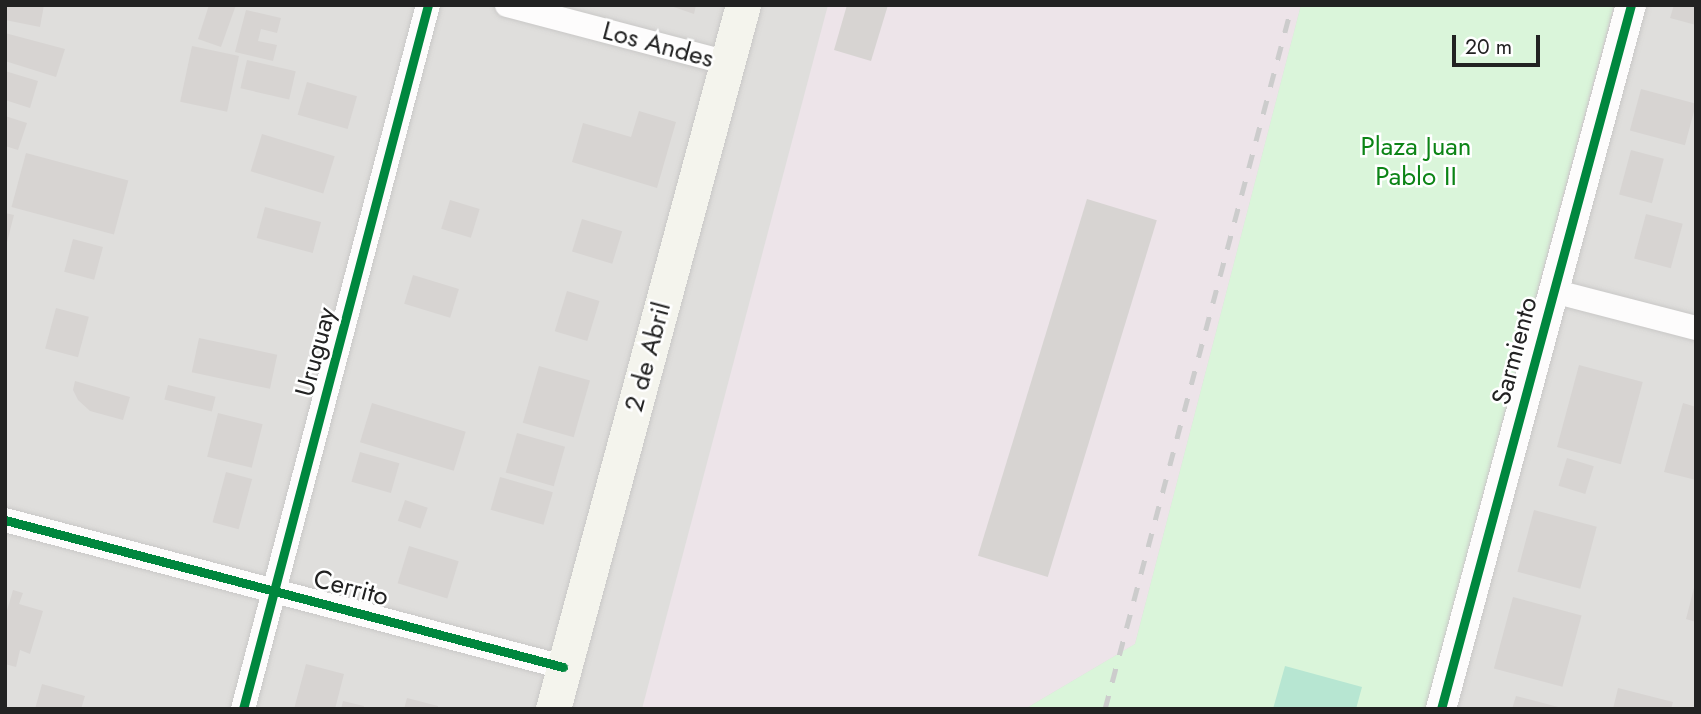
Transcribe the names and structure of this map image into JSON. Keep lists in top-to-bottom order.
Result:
{
  "streets": {
    "main road": ["2 de Abril"],
    "street": [
      "Los Andes",
      "Sarmiento",
      "Uruguay",
      "Cerrito"
    ]
  },
  "crossings": [
    ["Los Andes", "2 de Abril"],
    ["Uruguay", "Cerrito"],
    ["2 de Abril", "Cerrito"]
  ],
  "parks": ["Plaza Juan Pablo II"],
  "scale_bar": "20 m"
}
